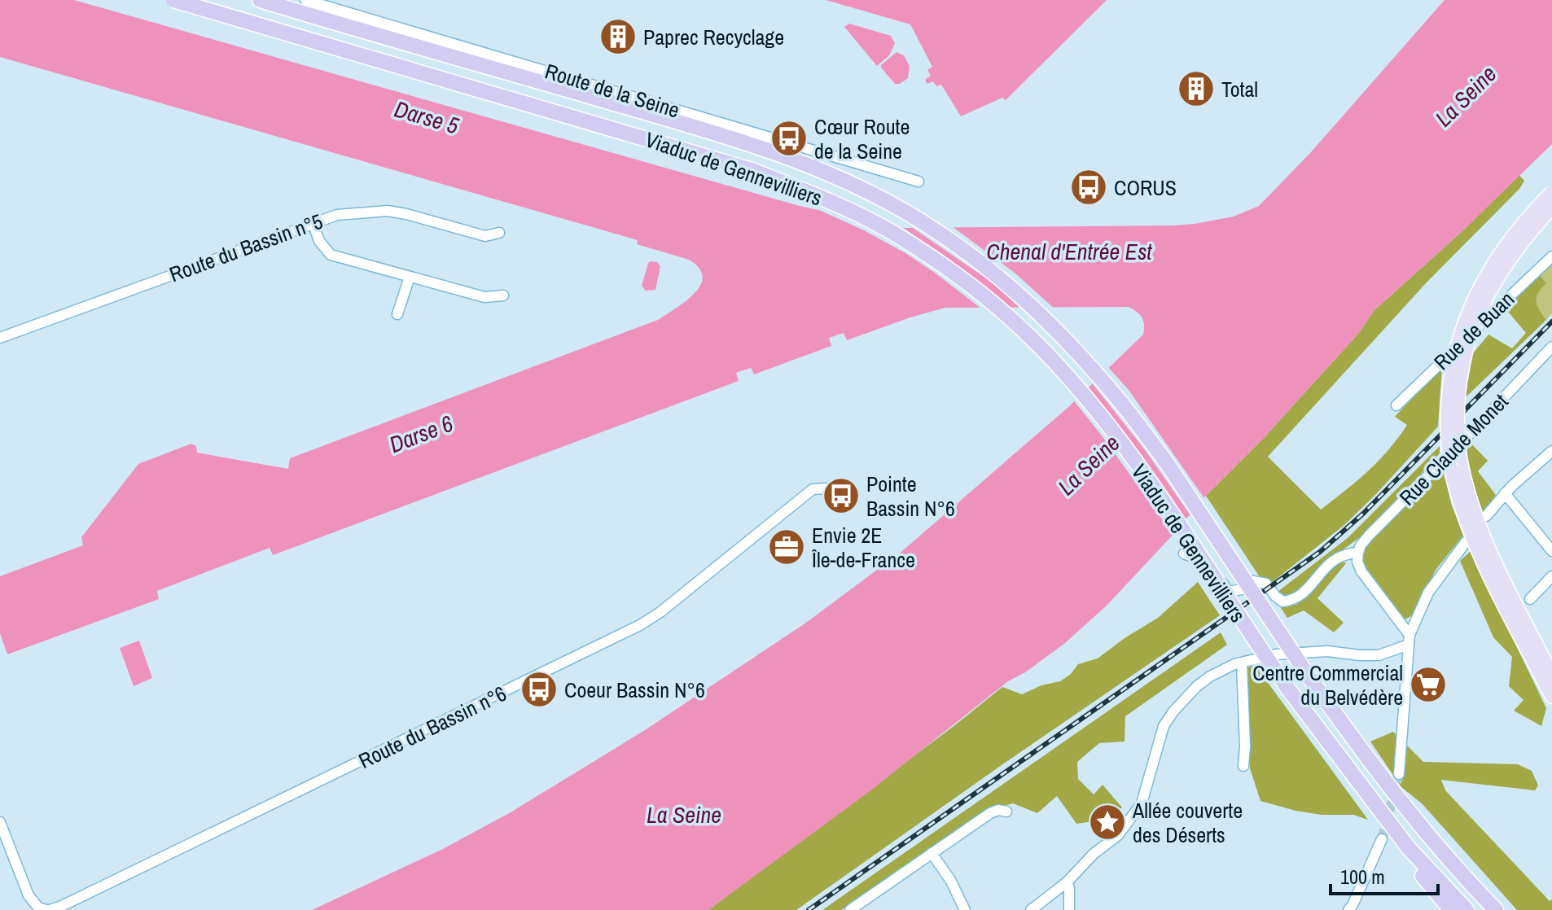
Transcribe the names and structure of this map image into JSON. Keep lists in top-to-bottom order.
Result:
{
  "streets": {
    "highway": ["Viaduc de Gennevilliers"],
    "street": [
      "Route de la Seine",
      "Route du Bassin n°5",
      "Rue de Buan",
      "Rue Claude Monet",
      "Route du Bassin n°6"
    ]
  },
  "water": [
    "La Seine",
    "Darse 5",
    "Chenal d'Entrée Est",
    "Darse 6"
  ],
  "places": {
    "building": ["Paprec Recyclage", "Total"],
    "bus stop": [
      "Cœur Route de la Seine",
      "CORUS",
      "Pointe Bassin N°6",
      "Coeur Bassin N°6"
    ],
    "office": ["Envie 2E Île-de-France"],
    "supermarket": ["Centre Commercial du Belvédère"],
    "place": ["Allée couverte des Déserts"]
  },
  "scale_bar": "100 m"
}
